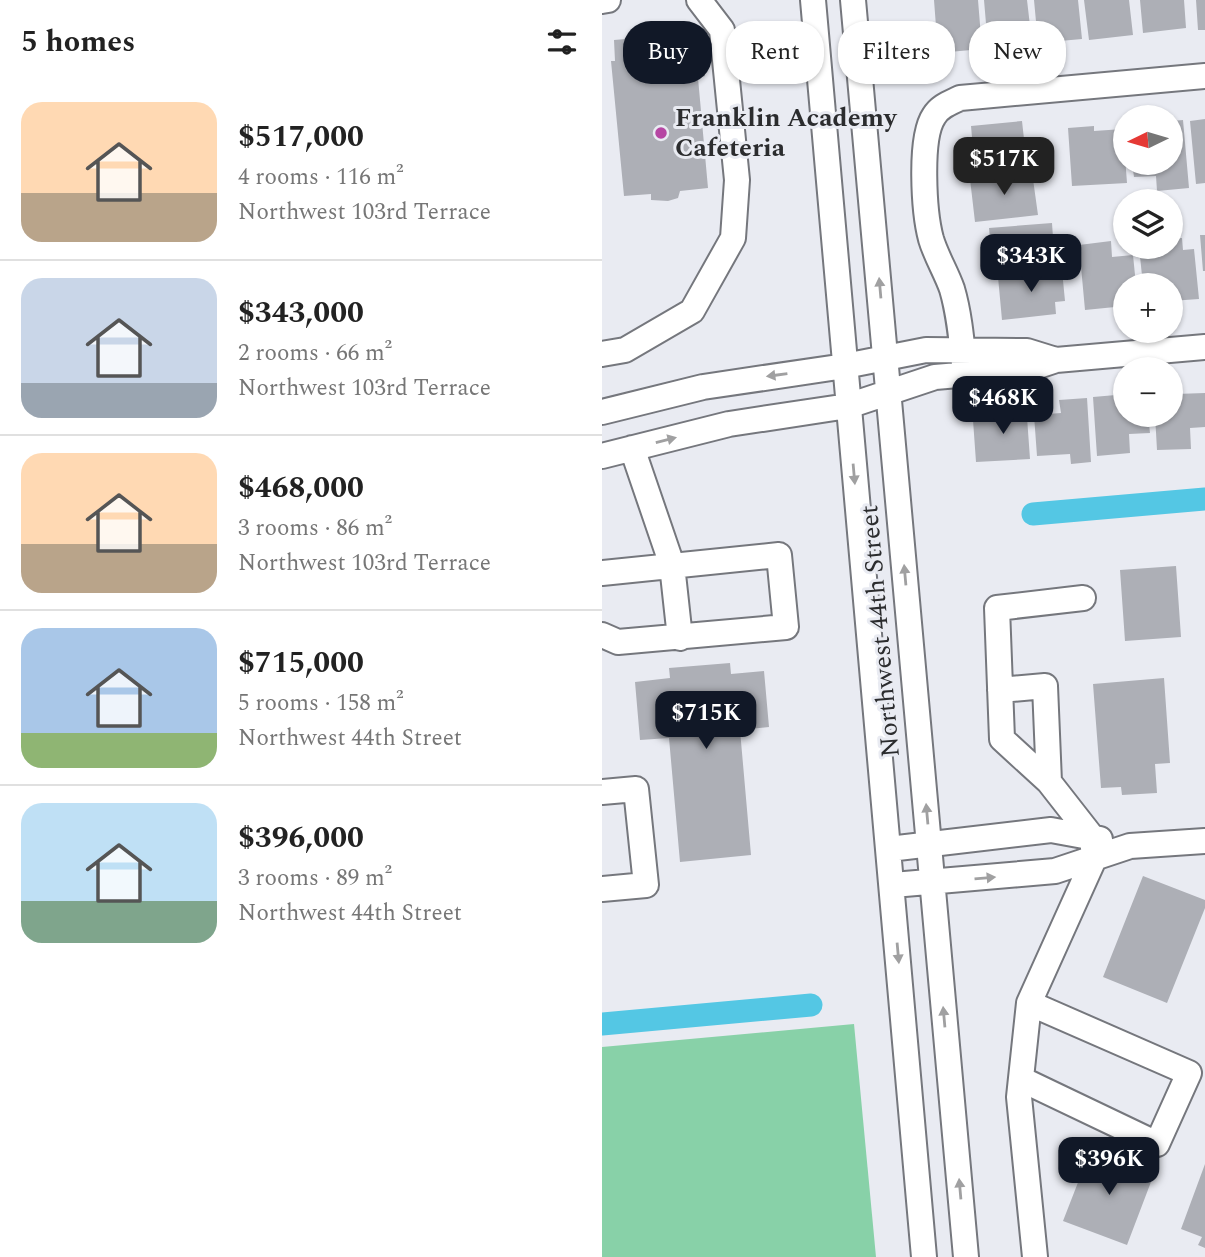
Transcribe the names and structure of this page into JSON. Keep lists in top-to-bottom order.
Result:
{
  "streets": {
    "street": ["Northwest 44th Street"]
  },
  "places": ["Franklin Academy Cafeteria"],
  "north": "left",
  "page": {
    "heading": "5 homes",
    "chip": [
      "Buy",
      "Rent",
      "Filters",
      "New"
    ],
    "list": [
      {
        "name": "$517,000",
        "note": "4 rooms · 116 m² · Northwest 103rd Terrace"
      },
      {
        "name": "$343,000",
        "note": "2 rooms · 66 m² · Northwest 103rd Terrace"
      },
      {
        "name": "$468,000",
        "note": "3 rooms · 86 m² · Northwest 103rd Terrace"
      },
      {
        "name": "$715,000",
        "note": "5 rooms · 158 m² · Northwest 44th Street"
      },
      {
        "name": "$396,000",
        "note": "3 rooms · 89 m² · Northwest 44th Street"
      }
    ],
    "map_buttons": ["+", "−"],
    "price": [
      "$517K",
      "$343K",
      "$468K",
      "$715K",
      "$396K"
    ]
  }
}
